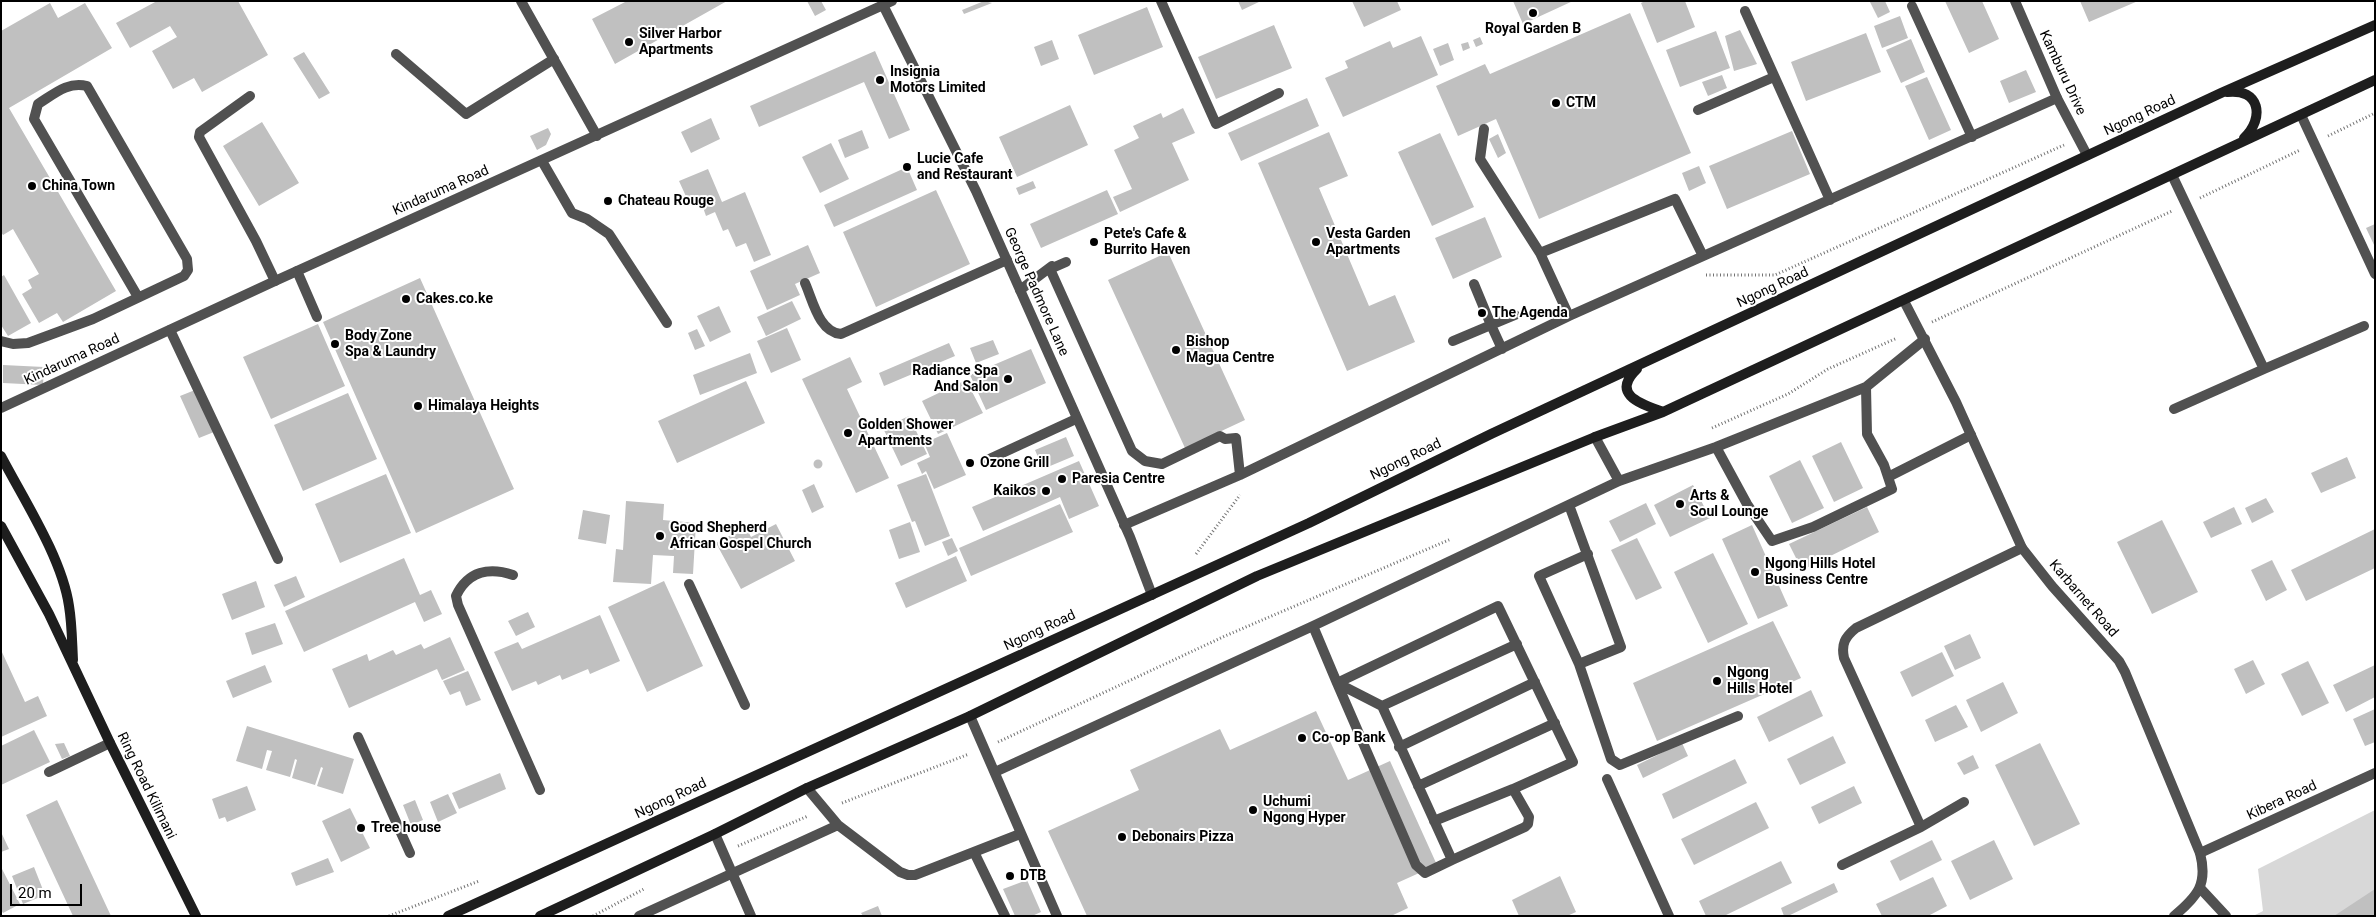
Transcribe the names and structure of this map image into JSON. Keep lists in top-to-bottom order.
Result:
{
  "streets": {
    "main road": ["Ngong Road", "Ring Road Kilimani"],
    "street": [
      "Kamburu Drive",
      "Kindaruma Road",
      "George Padmore Lane",
      "Karbarnet Road",
      "Kibera Road"
    ]
  },
  "crossings": [
    ["Kamburu Drive", "Ngong Road"],
    ["Ngong Road", "George Padmore Lane"],
    ["Kindaruma Road", "George Padmore Lane"],
    ["Karbarnet Road", "Kibera Road"]
  ],
  "places": [
    "Royal Garden B",
    "Silver Harbor Apartments",
    "Insignia Motors Limited",
    "CTM",
    "Lucie Cafe and Restaurant",
    "China Town",
    "Chateau Rouge",
    "Pete's Cafe & Burrito Haven",
    "Vesta Garden Apartments",
    "Cakes.co.ke",
    "The Agenda",
    "Body Zone Spa & Laundry",
    "Bishop Magua Centre",
    "Radiance Spa And Salon",
    "Himalaya Heights",
    "Golden Shower Apartments",
    "Ozone Grill",
    "Paresia Centre",
    "Kaikos",
    "Arts & Soul Lounge",
    "Good Shepherd African Gospel Church",
    "Ngong Hills Hotel Business Centre",
    "Ngong Hills Hotel",
    "Co-op Bank",
    "Uchumi Ngong Hyper",
    "Tree house",
    "Debonairs Pizza",
    "DTB"
  ],
  "scale_bar": "20 m"
}
